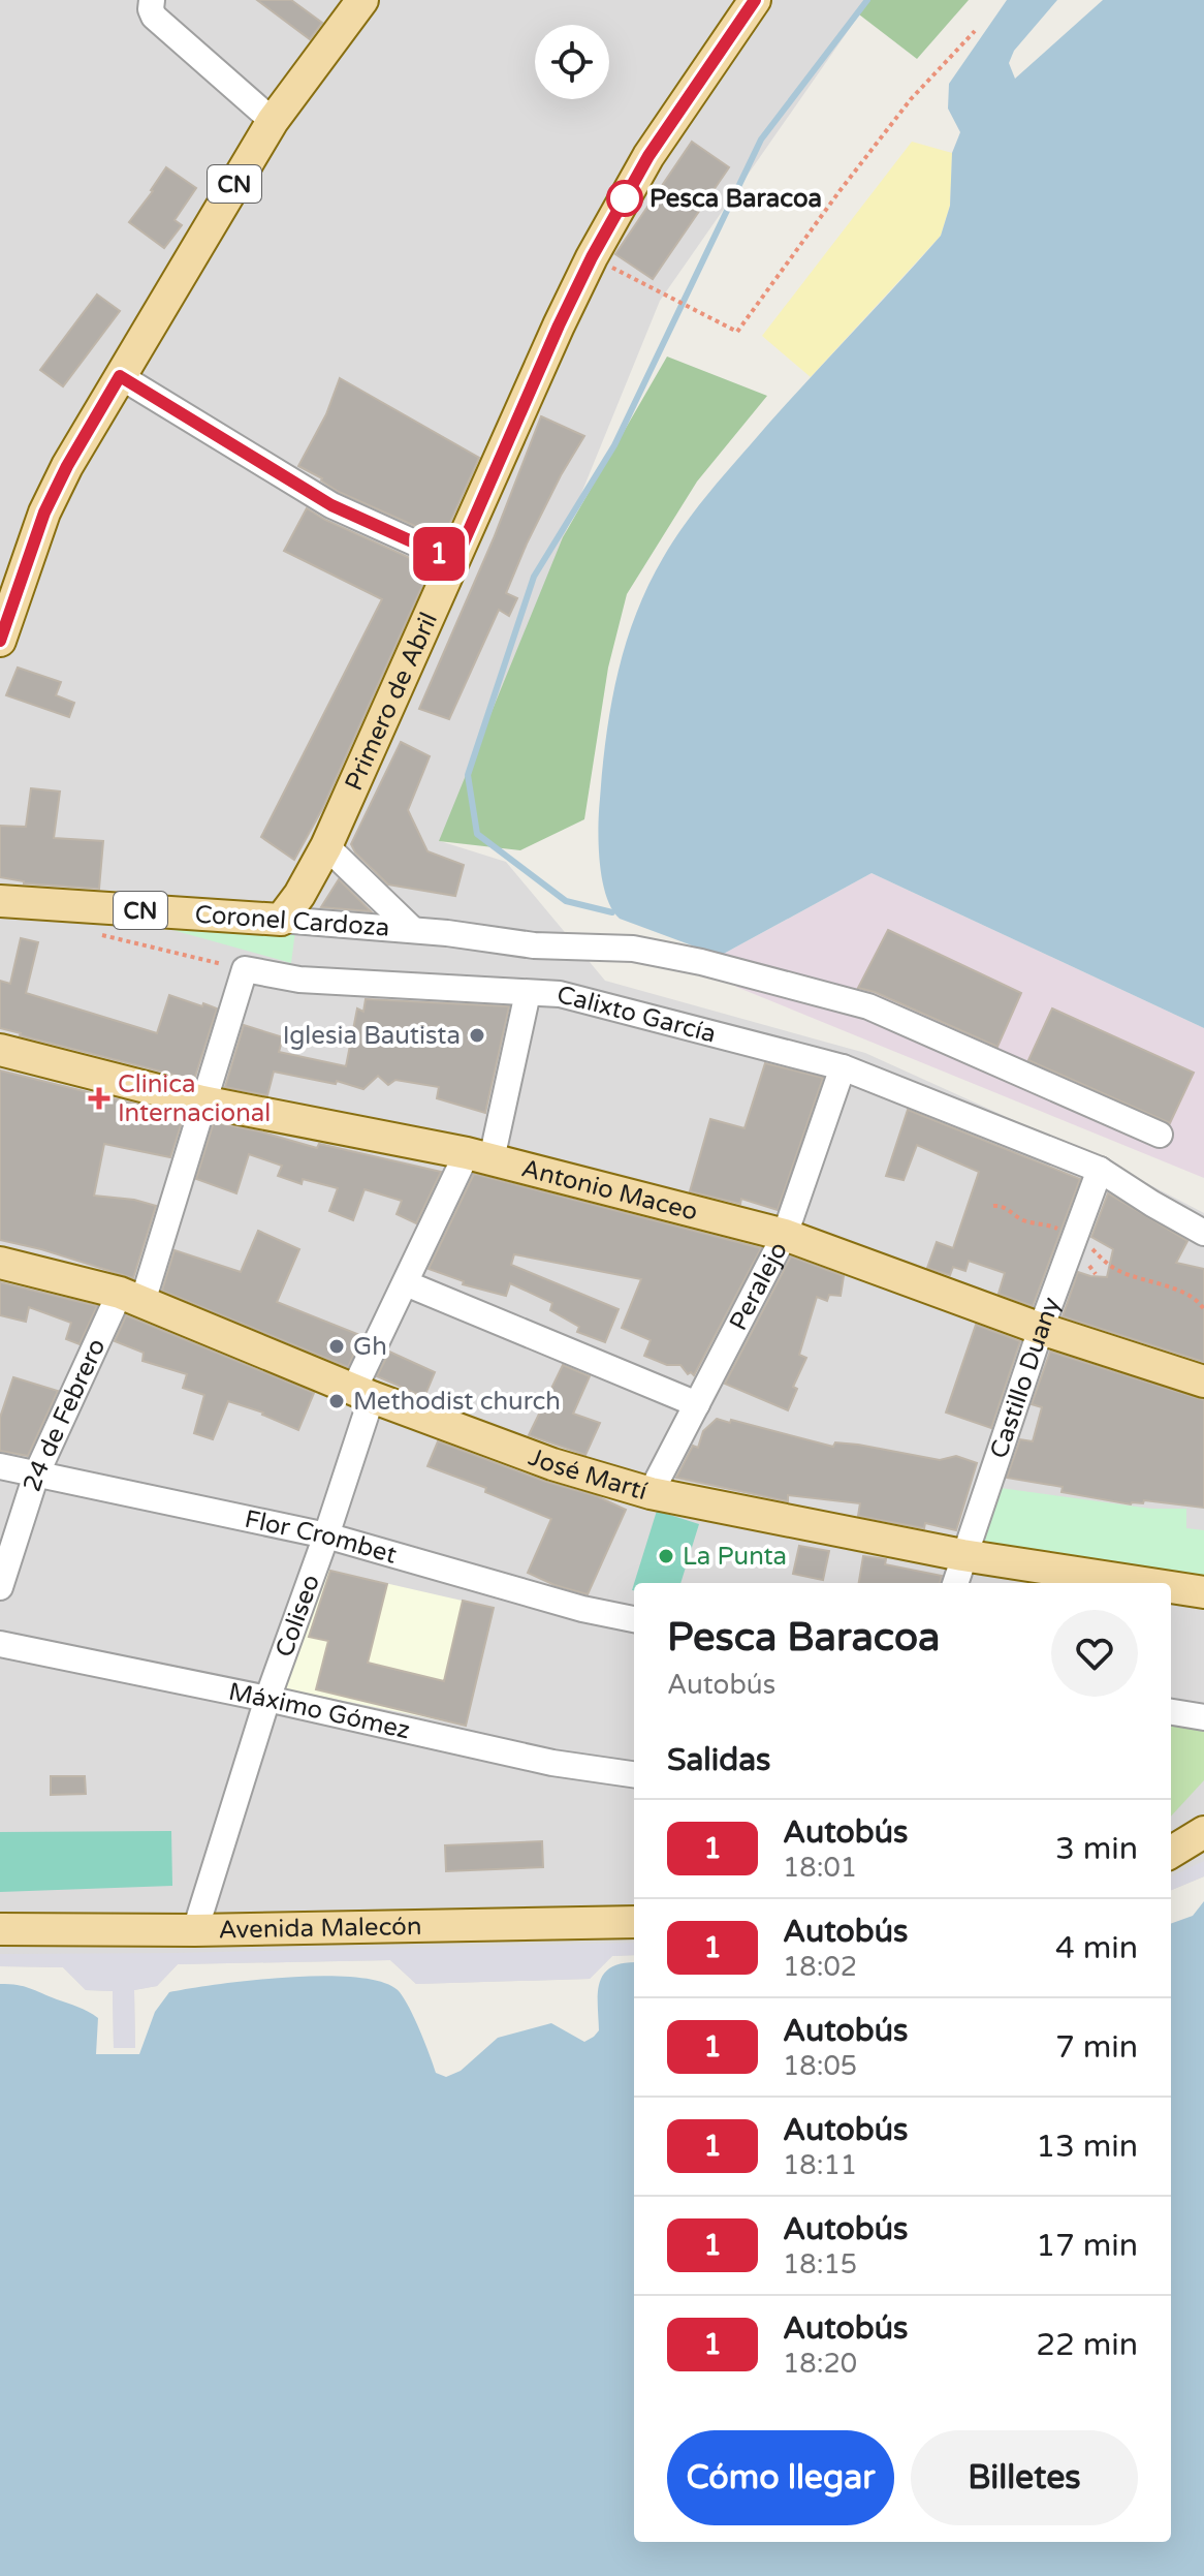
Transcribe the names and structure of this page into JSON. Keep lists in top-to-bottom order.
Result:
{
  "streets": {
    "main road": [
      "CN",
      "Primero de Abril",
      "Coronel Cardoza",
      "Antonio Maceo",
      "José Martí",
      "Avenida Malecón"
    ],
    "street": [
      "Calixto García",
      "Peralejo",
      "Castillo Duany",
      "24 de Febrero",
      "Flor Crombet",
      "Coliseo",
      "Máximo Gómez"
    ]
  },
  "crossings": [
    ["Primero de Abril", "Coronel Cardoza"],
    ["Calixto García", "Peralejo"],
    ["Calixto García", "Castillo Duany"],
    ["Calixto García", "24 de Febrero"],
    ["Calixto García", "Coliseo"],
    ["Antonio Maceo", "Peralejo"],
    ["Antonio Maceo", "Castillo Duany"],
    ["Antonio Maceo", "24 de Febrero"],
    ["Antonio Maceo", "Coliseo"],
    ["Peralejo", "José Martí"],
    ["Castillo Duany", "José Martí"],
    ["24 de Febrero", "José Martí"],
    ["24 de Febrero", "Flor Crombet"],
    ["José Martí", "Coliseo"],
    ["Flor Crombet", "Coliseo"],
    ["Coliseo", "Máximo Gómez"],
    ["Coliseo", "Avenida Malecón"]
  ],
  "places": {
    "other": [
      "Pesca Baracoa",
      "Iglesia Bautista",
      "Gh",
      "Methodist church",
      "La Punta"
    ],
    "health": ["Clinica Internacional"]
  },
  "lines": ["bus line 1"],
  "page": {
    "on_map": "1",
    "heading": [
      ["Pesca Baracoa", "Autobús"],
      "Salidas"
    ],
    "list": [
      {
        "mark": "1",
        "name": "Autobús",
        "note": "18:01",
        "value": "3 min"
      },
      {
        "mark": "1",
        "name": "Autobús",
        "note": "18:02",
        "value": "4 min"
      },
      {
        "mark": "1",
        "name": "Autobús",
        "note": "18:05",
        "value": "7 min"
      },
      {
        "mark": "1",
        "name": "Autobús",
        "note": "18:11",
        "value": "13 min"
      },
      {
        "mark": "1",
        "name": "Autobús",
        "note": "18:15",
        "value": "17 min"
      },
      {
        "mark": "1",
        "name": "Autobús",
        "note": "18:20",
        "value": "22 min"
      }
    ],
    "buttons": ["Cómo llegar", "Billetes"]
  }
}
